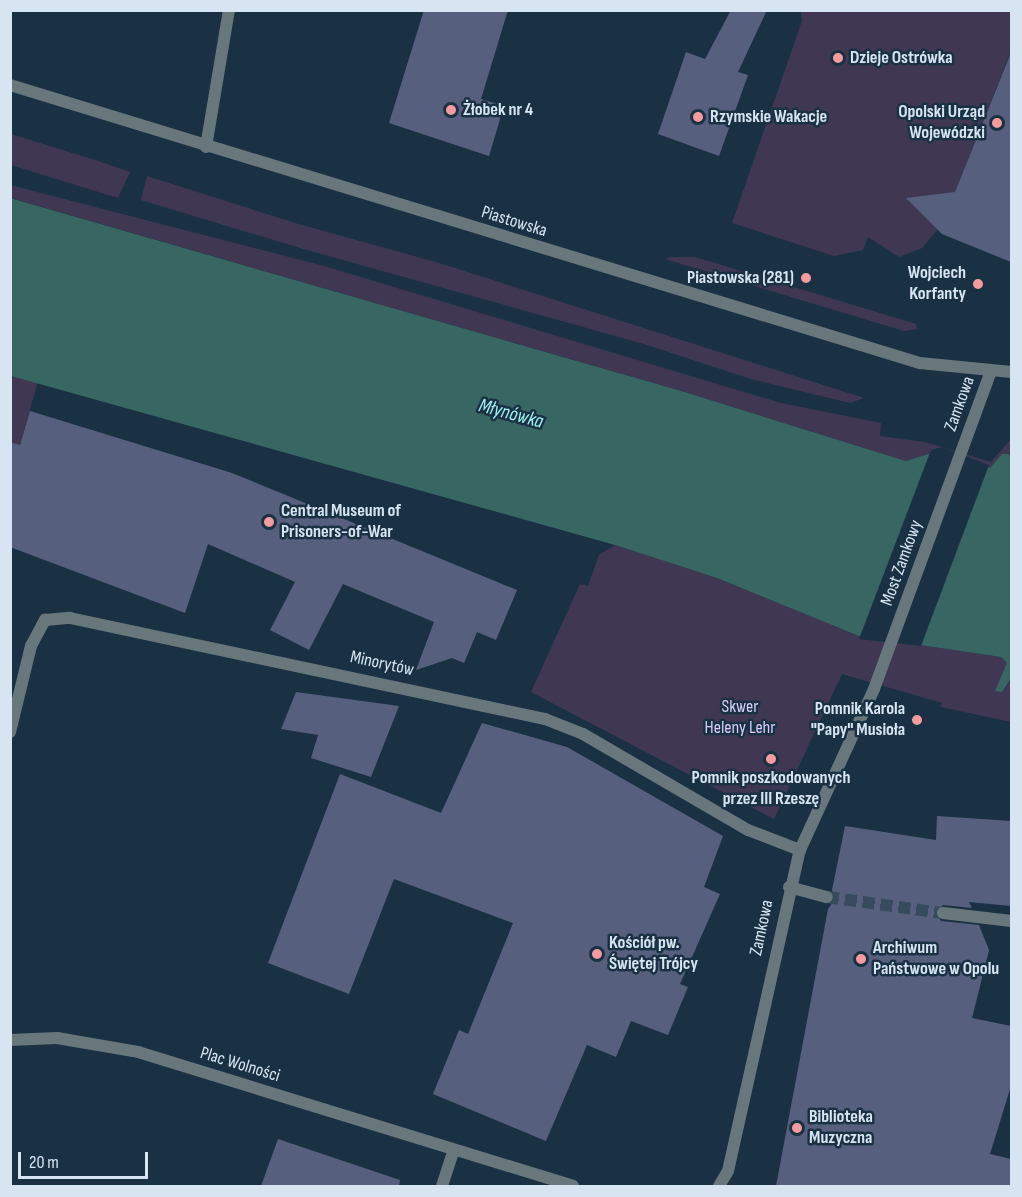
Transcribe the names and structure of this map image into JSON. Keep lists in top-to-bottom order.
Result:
{
  "streets": {
    "street": [
      "Piastowska",
      "Zamkowa",
      "Most Zamkowy",
      "Minorytów",
      "Plac Wolności"
    ]
  },
  "crossings": [
    ["Piastowska", "Zamkowa"],
    ["Zamkowa", "Most Zamkowy"],
    ["Zamkowa", "Minorytów"]
  ],
  "water": ["Młynówka"],
  "parks": ["Skwer Heleny Lehr"],
  "places": [
    "Dzieje Ostrówka",
    "Żłobek nr 4",
    "Rzymskie Wakacje",
    "Opolski Urząd Wojewódzki",
    "Piastowska (281)",
    "Wojciech Korfanty",
    "Central Museum of Prisoners-of-War",
    "Pomnik Karola \"Papy\" Musioła",
    "Pomnik poszkodowanych przez III Rzeszę",
    "Kościół pw. Świętej Trójcy",
    "Archiwum Państwowe w Opolu",
    "Biblioteka Muzyczna"
  ],
  "scale_bar": "20 m"
}
